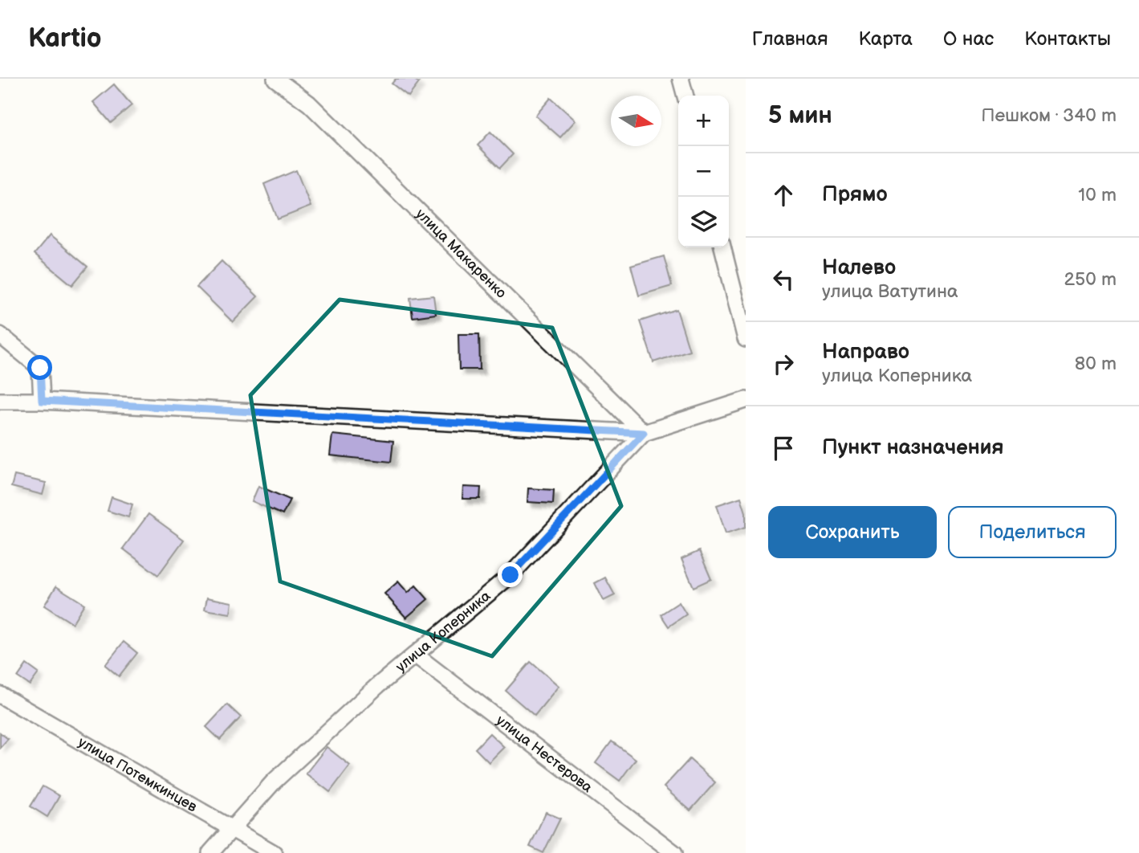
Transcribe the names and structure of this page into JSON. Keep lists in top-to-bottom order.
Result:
{
  "streets": {
    "street": [
      "улица Макаренко",
      "улица Коперника",
      "улица Нестерова",
      "улица Потемкинцев"
    ]
  },
  "crossings": [
    ["улица Макаренко", "улица Коперника"],
    ["улица Коперника", "улица Нестерова"],
    ["улица Коперника", "улица Потемкинцев"]
  ],
  "north": "right",
  "page": {
    "header": "Kartio",
    "nav": [
      "Главная",
      "Карта",
      "О нас",
      "Контакты"
    ],
    "heading": ["5 мин", "Пешком · 340 m"],
    "map_buttons": ["+", "−"],
    "list": [
      ["Прямо", "10 m"],
      ["Налево", "улица Ватутина", "250 m"],
      ["Направо", "улица Коперника", "80 m"],
      "Пункт назначения"
    ],
    "buttons": ["Сохранить", "Поделиться"]
  }
}
